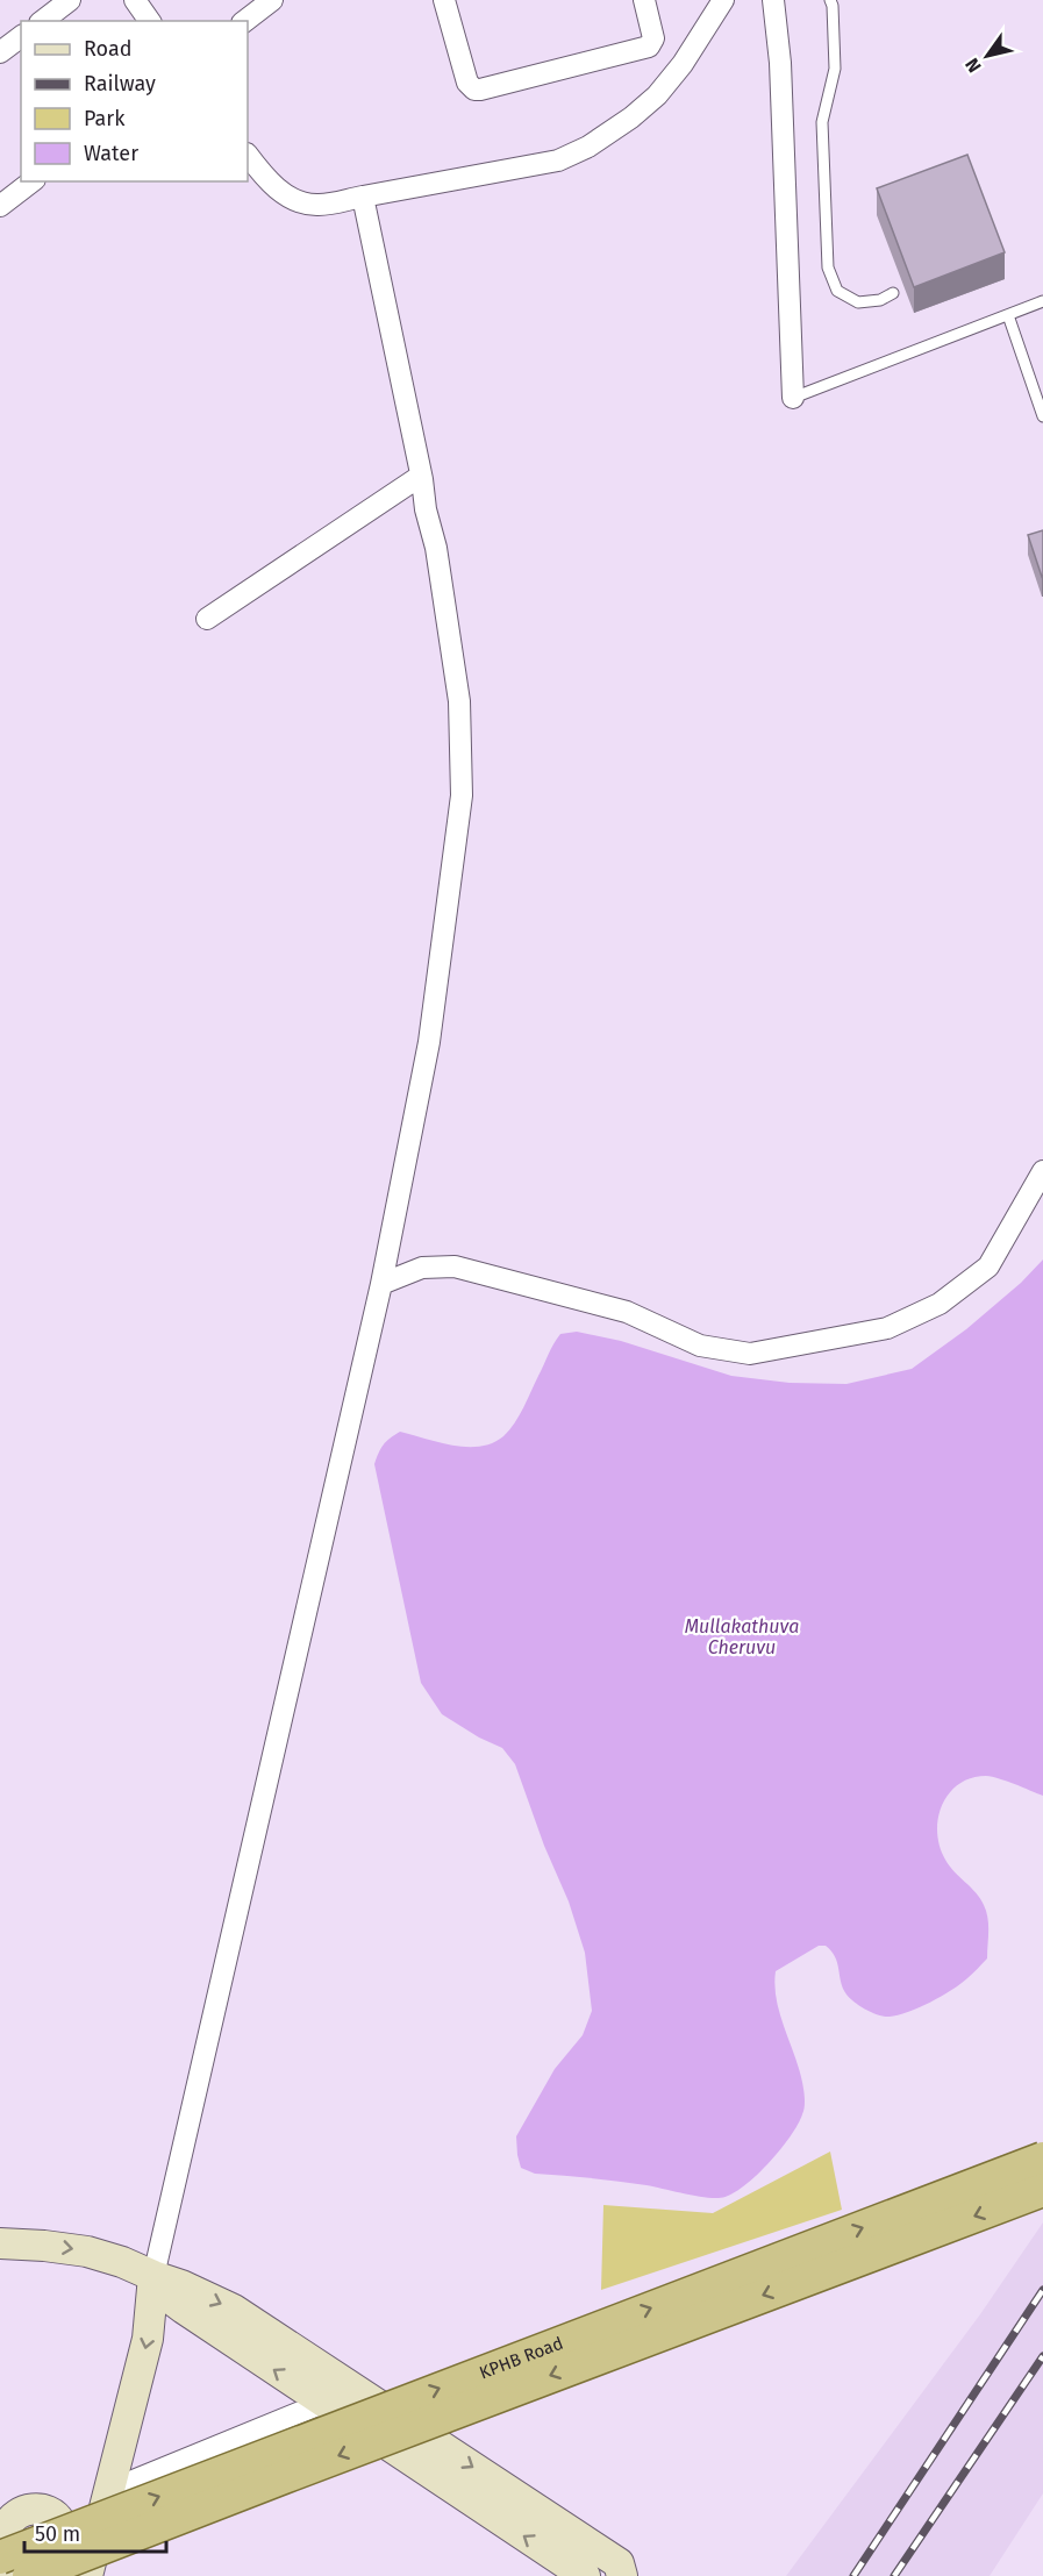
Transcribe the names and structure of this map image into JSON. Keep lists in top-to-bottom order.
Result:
{
  "streets": {
    "main road": ["KPHB Road"]
  },
  "water": ["Mullakathuva Cheruvu"],
  "legend": [
    "Road",
    "Railway",
    "Park",
    "Water"
  ],
  "scale_bar": "50 m",
  "north": "bottom left"
}
